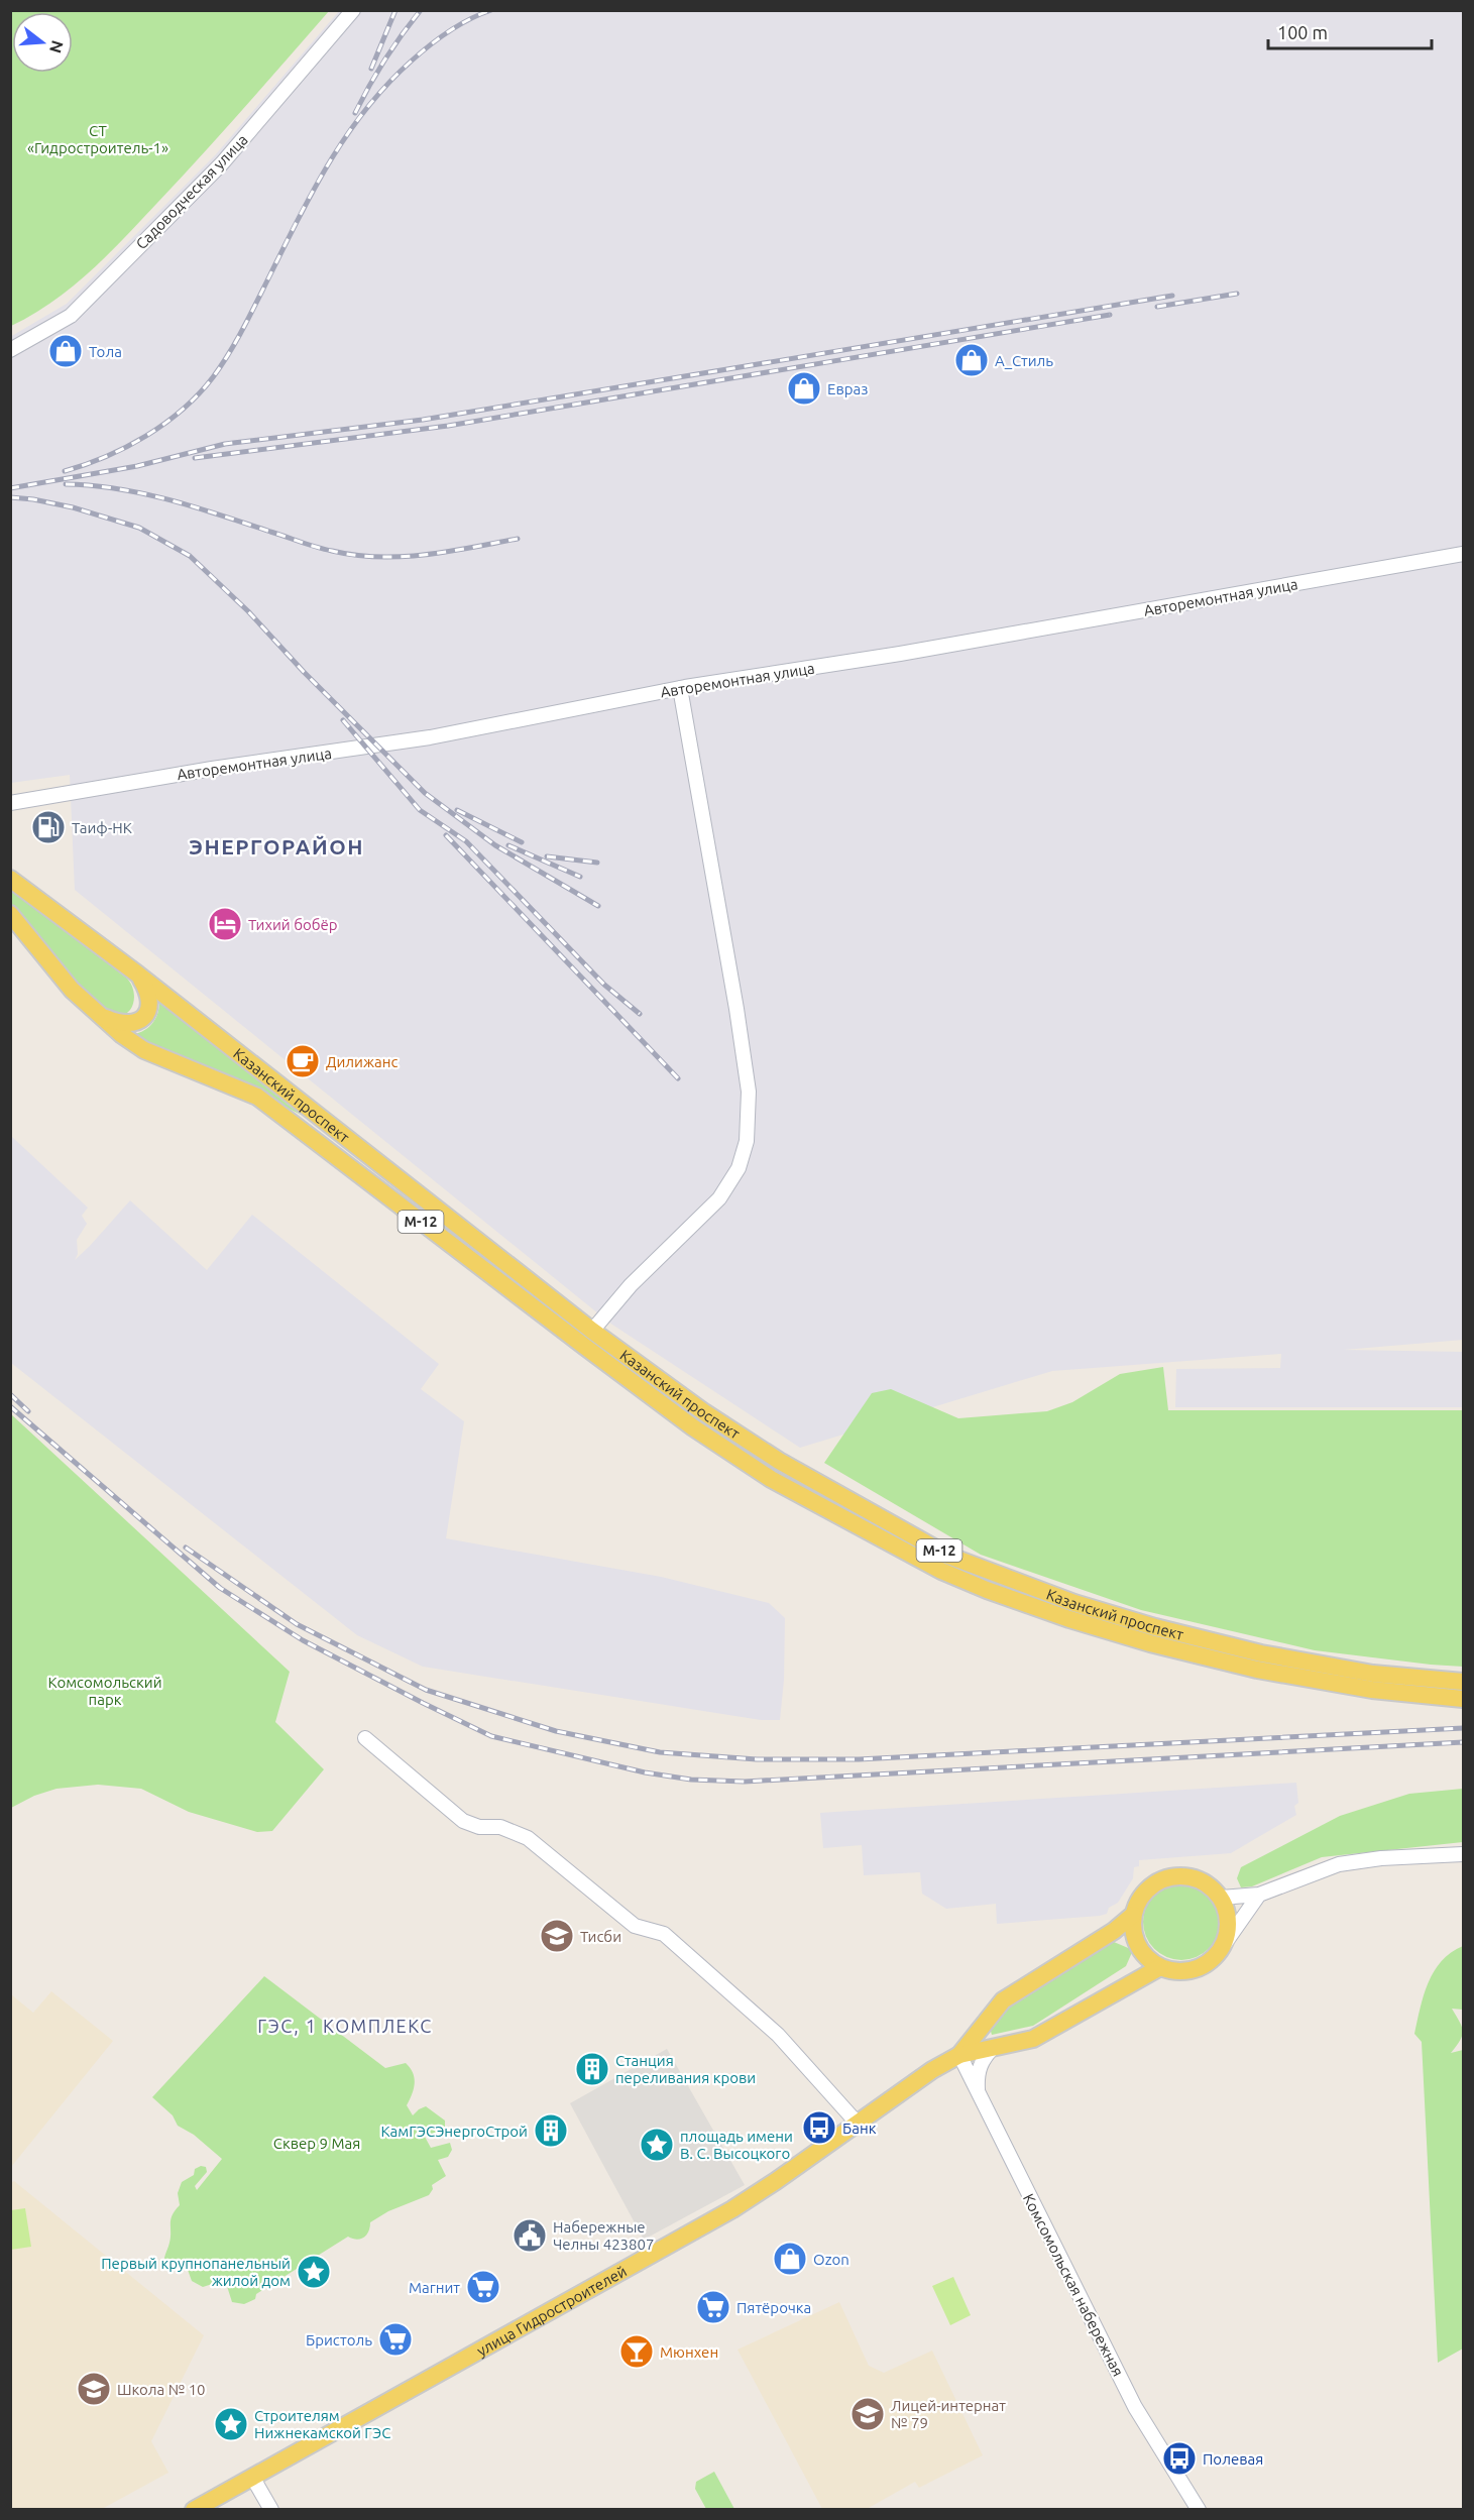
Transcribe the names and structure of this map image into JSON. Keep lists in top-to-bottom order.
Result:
{
  "streets": {
    "main road": ["Казанский проспект", "М-12", "улица Гидростроителей"],
    "street": ["Садоводческая улица", "Авторемонтная улица", "Комсомольская набережная"]
  },
  "crossings": [
    ["Комсомольская набережная", "улица Гидростроителей"]
  ],
  "districts": ["ЭНЕРГОРАЙОН", "ГЭС, 1 КОМПЛЕКС"],
  "parks": ["СТ «Гидростроитель-1»", "Комсомольский парк", "Сквер 9 Мая"],
  "places": {
    "shop": [
      "Тола",
      "А_Стиль",
      "Евраз",
      "Ozon"
    ],
    "fuel station": ["Таиф-НК"],
    "hotel": ["Тихий бобёр"],
    "cafe": ["Дилижанс"],
    "school or university": ["Тисби", "Школа № 10", "Лицей-интернат № 79"],
    "building": ["Станция переливания крови", "КамГЭСЭнергоСтрой"],
    "bus stop": ["Банк", "Полевая"],
    "place": ["площадь имени В. С. Высоцкого", "Первый крупнопанельный жилой дом", "Строителям Нижнекамской ГЭС"],
    "public building": ["Набережные Челны 423807"],
    "supermarket": ["Магнит", "Пятёрочка", "Бристоль"],
    "bar": ["Мюнхен"]
  },
  "scale_bar": "100 m",
  "north": "right"
}
